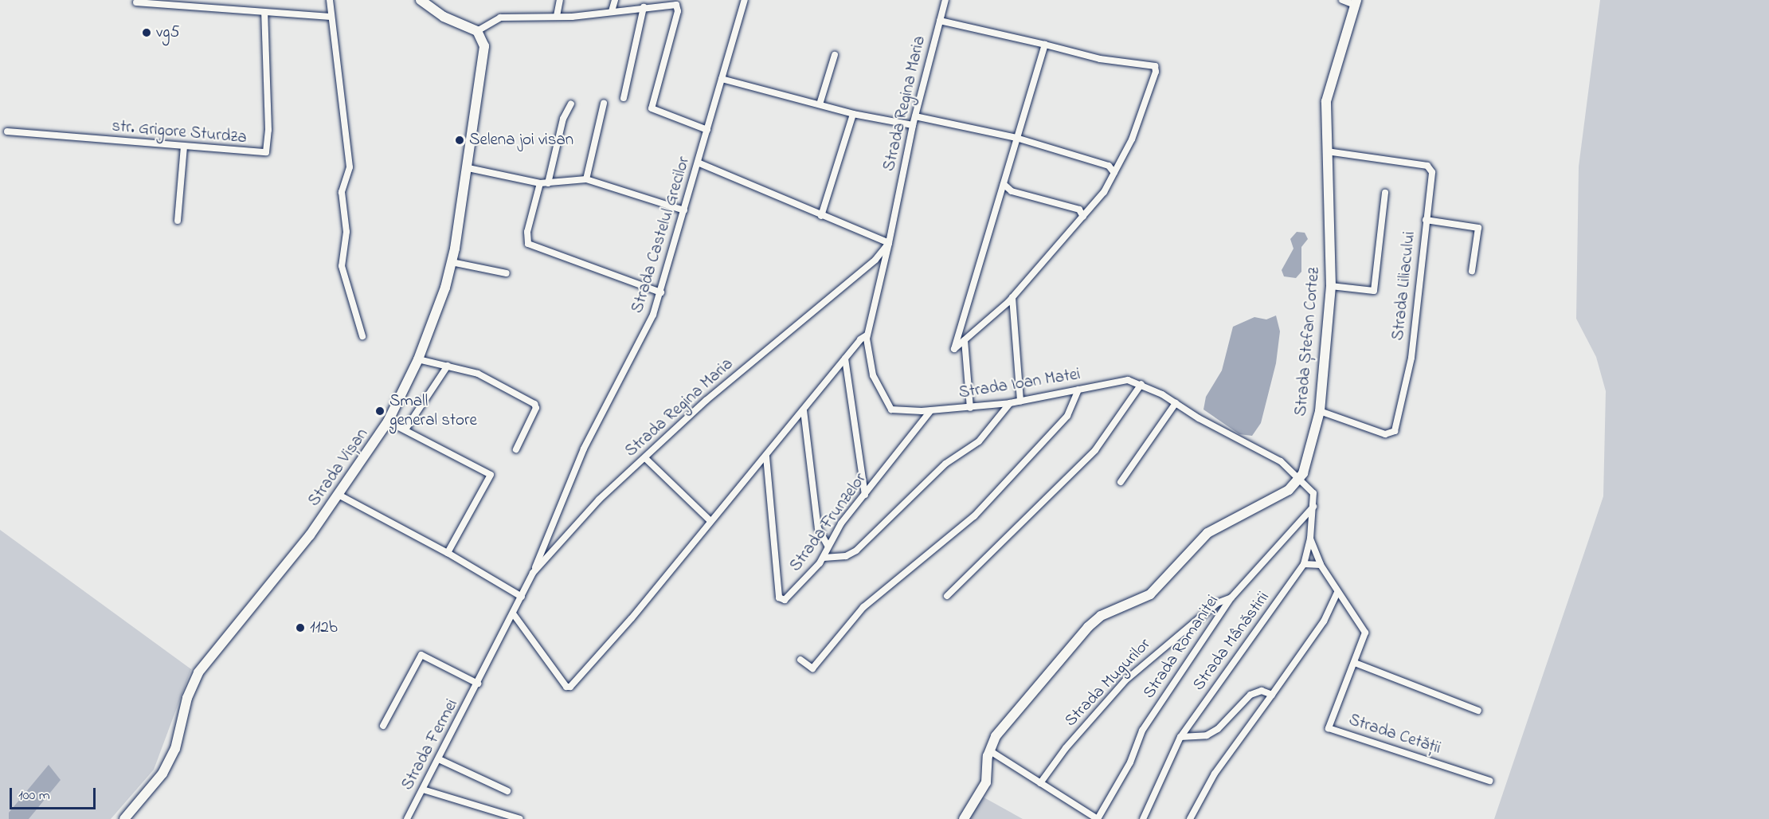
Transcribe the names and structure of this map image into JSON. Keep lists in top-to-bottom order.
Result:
{
  "streets": {
    "street": [
      "Strada Regina Maria",
      "str. Grigore Sturdza",
      "Strada Castelul Grecilor",
      "Strada Liliacului",
      "Strada Ștefan Cortez",
      "Strada Ioan Matei",
      "Strada Vișan",
      "Strada Frunzelor",
      "Strada Mânăstirii",
      "Strada Romaniței",
      "Strada Mugurilor",
      "Strada Cetății",
      "Strada Fermei"
    ]
  },
  "crossings": [
    ["Strada Regina Maria", "Strada Castelul Grecilor"],
    ["Strada Regina Maria", "Strada Ioan Matei"],
    ["Strada Regina Maria", "Strada Fermei"],
    ["Strada Liliacului", "Strada Ștefan Cortez"],
    ["Strada Ștefan Cortez", "Strada Ioan Matei"],
    ["Strada Ștefan Cortez", "Strada Mânăstirii"],
    ["Strada Ioan Matei", "Strada Frunzelor"],
    ["Strada Ioan Matei", "Strada Mânăstirii"],
    ["Strada Mânăstirii", "Strada Romaniței"],
    ["Strada Mânăstirii", "Strada Cetății"],
    ["Strada Romaniței", "Strada Mugurilor"]
  ],
  "places": [
    "vg5",
    "Selena joi visan",
    "Small general store",
    "112b"
  ],
  "scale_bar": "100 m"
}
